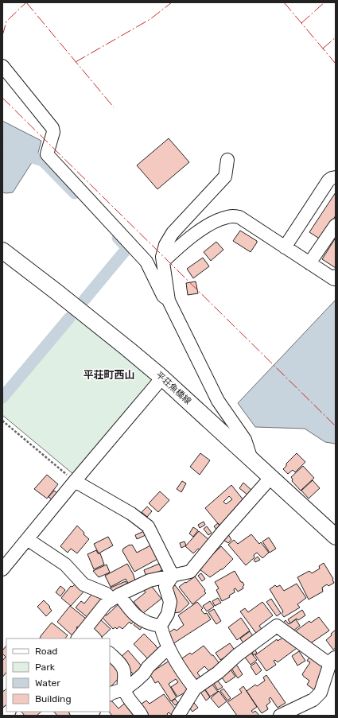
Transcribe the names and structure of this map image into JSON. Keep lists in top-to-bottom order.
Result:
{
  "streets": {
    "main road": ["平荘魚橋線"]
  },
  "districts": ["平荘町西山"],
  "legend": [
    "Road",
    "Park",
    "Water",
    "Building"
  ]
}
